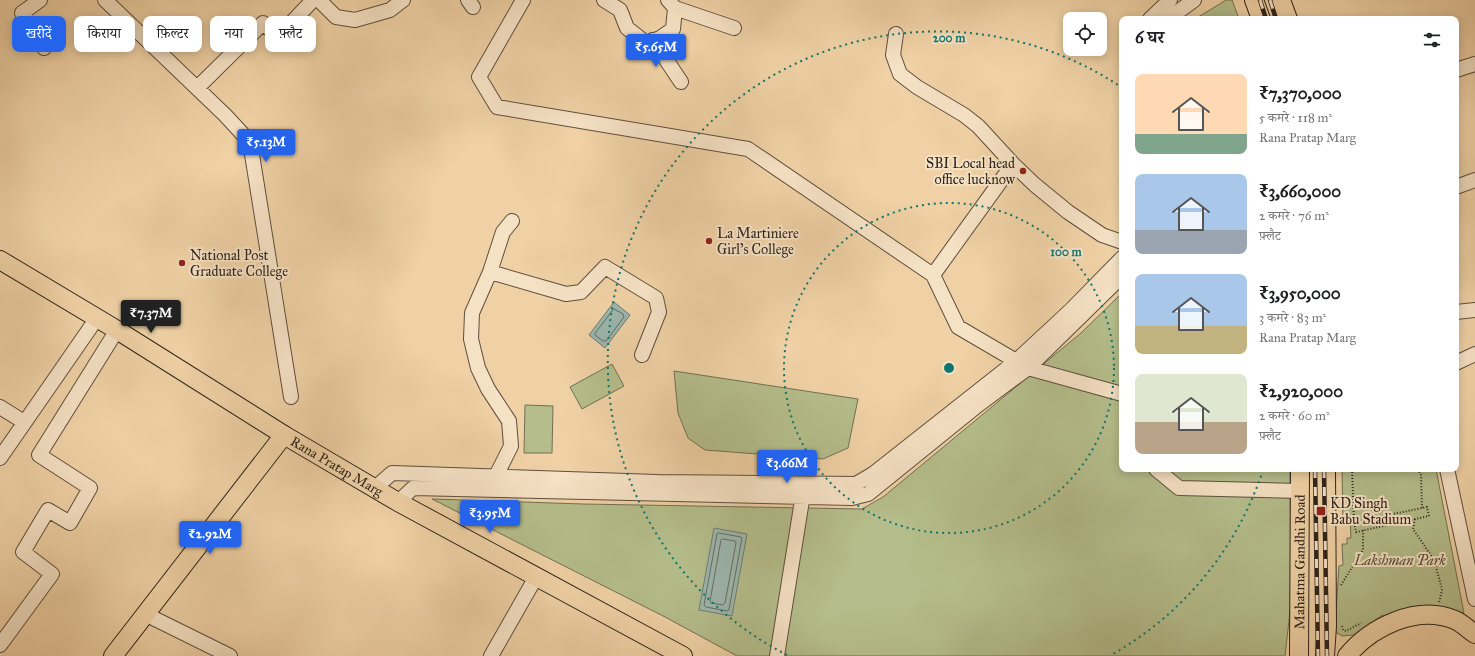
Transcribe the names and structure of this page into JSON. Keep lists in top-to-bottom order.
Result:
{
  "streets": {
    "main road": ["Rana Pratap Marg", "Mahatma Gandhi Road"]
  },
  "parks": ["Lakshman Park"],
  "places": {
    "other": ["SBI Local head office lucknow", "La Martiniere Girl's College", "National Post Graduate College"],
    "transit": ["KD Singh Babu Stadium"]
  },
  "page": {
    "chip": [
      "खरीदें",
      "किराया",
      "फ़िल्टर",
      "नया",
      "फ़्लैट"
    ],
    "heading": "6 घर",
    "price": [
      "₹5.65M",
      "₹5.13M",
      "₹7.37M",
      "₹3.66M",
      "₹3.95M",
      "₹2.92M"
    ],
    "list": [
      {
        "name": "₹7,370,000",
        "note": "5 कमरे · 118 m² · Rana Pratap Marg"
      },
      {
        "name": "₹3,660,000",
        "note": "2 कमरे · 76 m² · फ़्लैट"
      },
      {
        "name": "₹3,950,000",
        "note": "3 कमरे · 83 m² · Rana Pratap Marg"
      },
      {
        "name": "₹2,920,000",
        "note": "2 कमरे · 60 m² · फ़्लैट"
      }
    ]
  },
  "rings": ["200 m", "100 m"]
}
